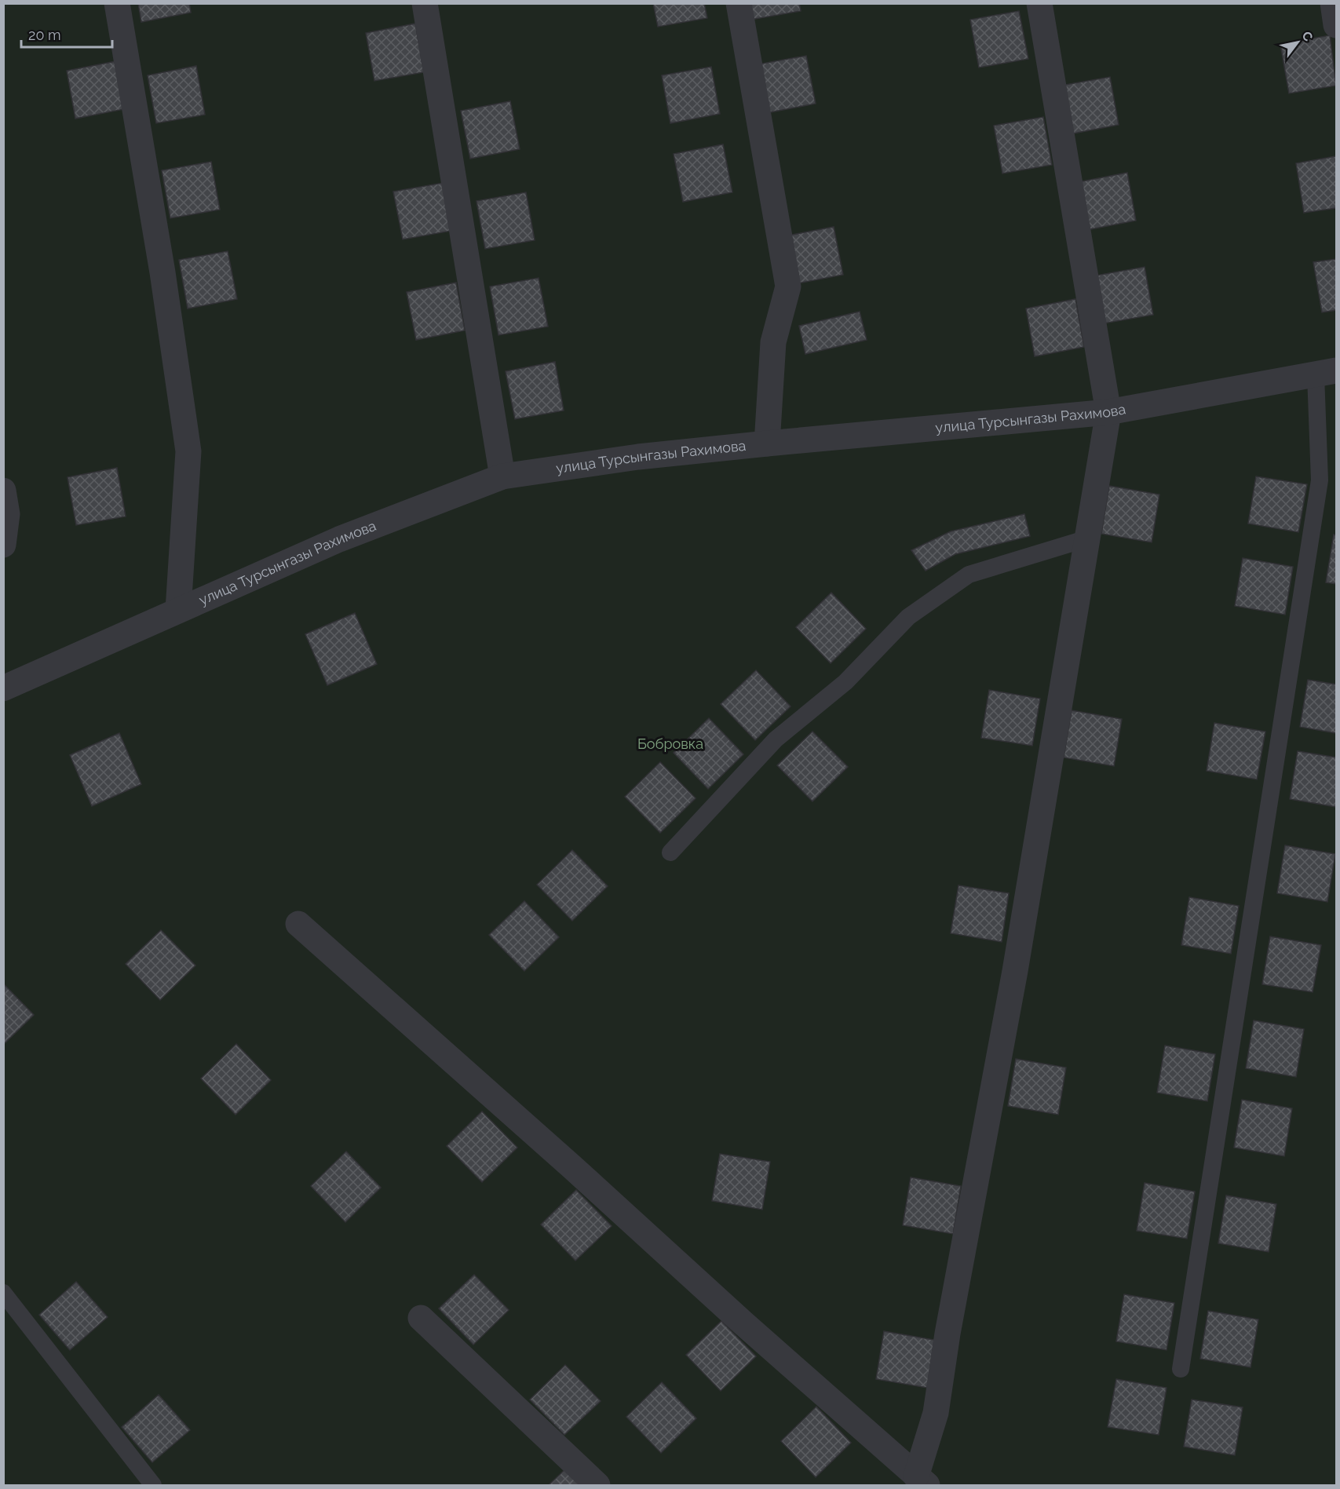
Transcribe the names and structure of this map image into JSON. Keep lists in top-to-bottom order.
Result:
{
  "streets": {
    "street": ["улица Турсынгазы Рахимова"]
  },
  "parks": ["Бобровка"],
  "scale_bar": "20 m",
  "north": "top right"
}
